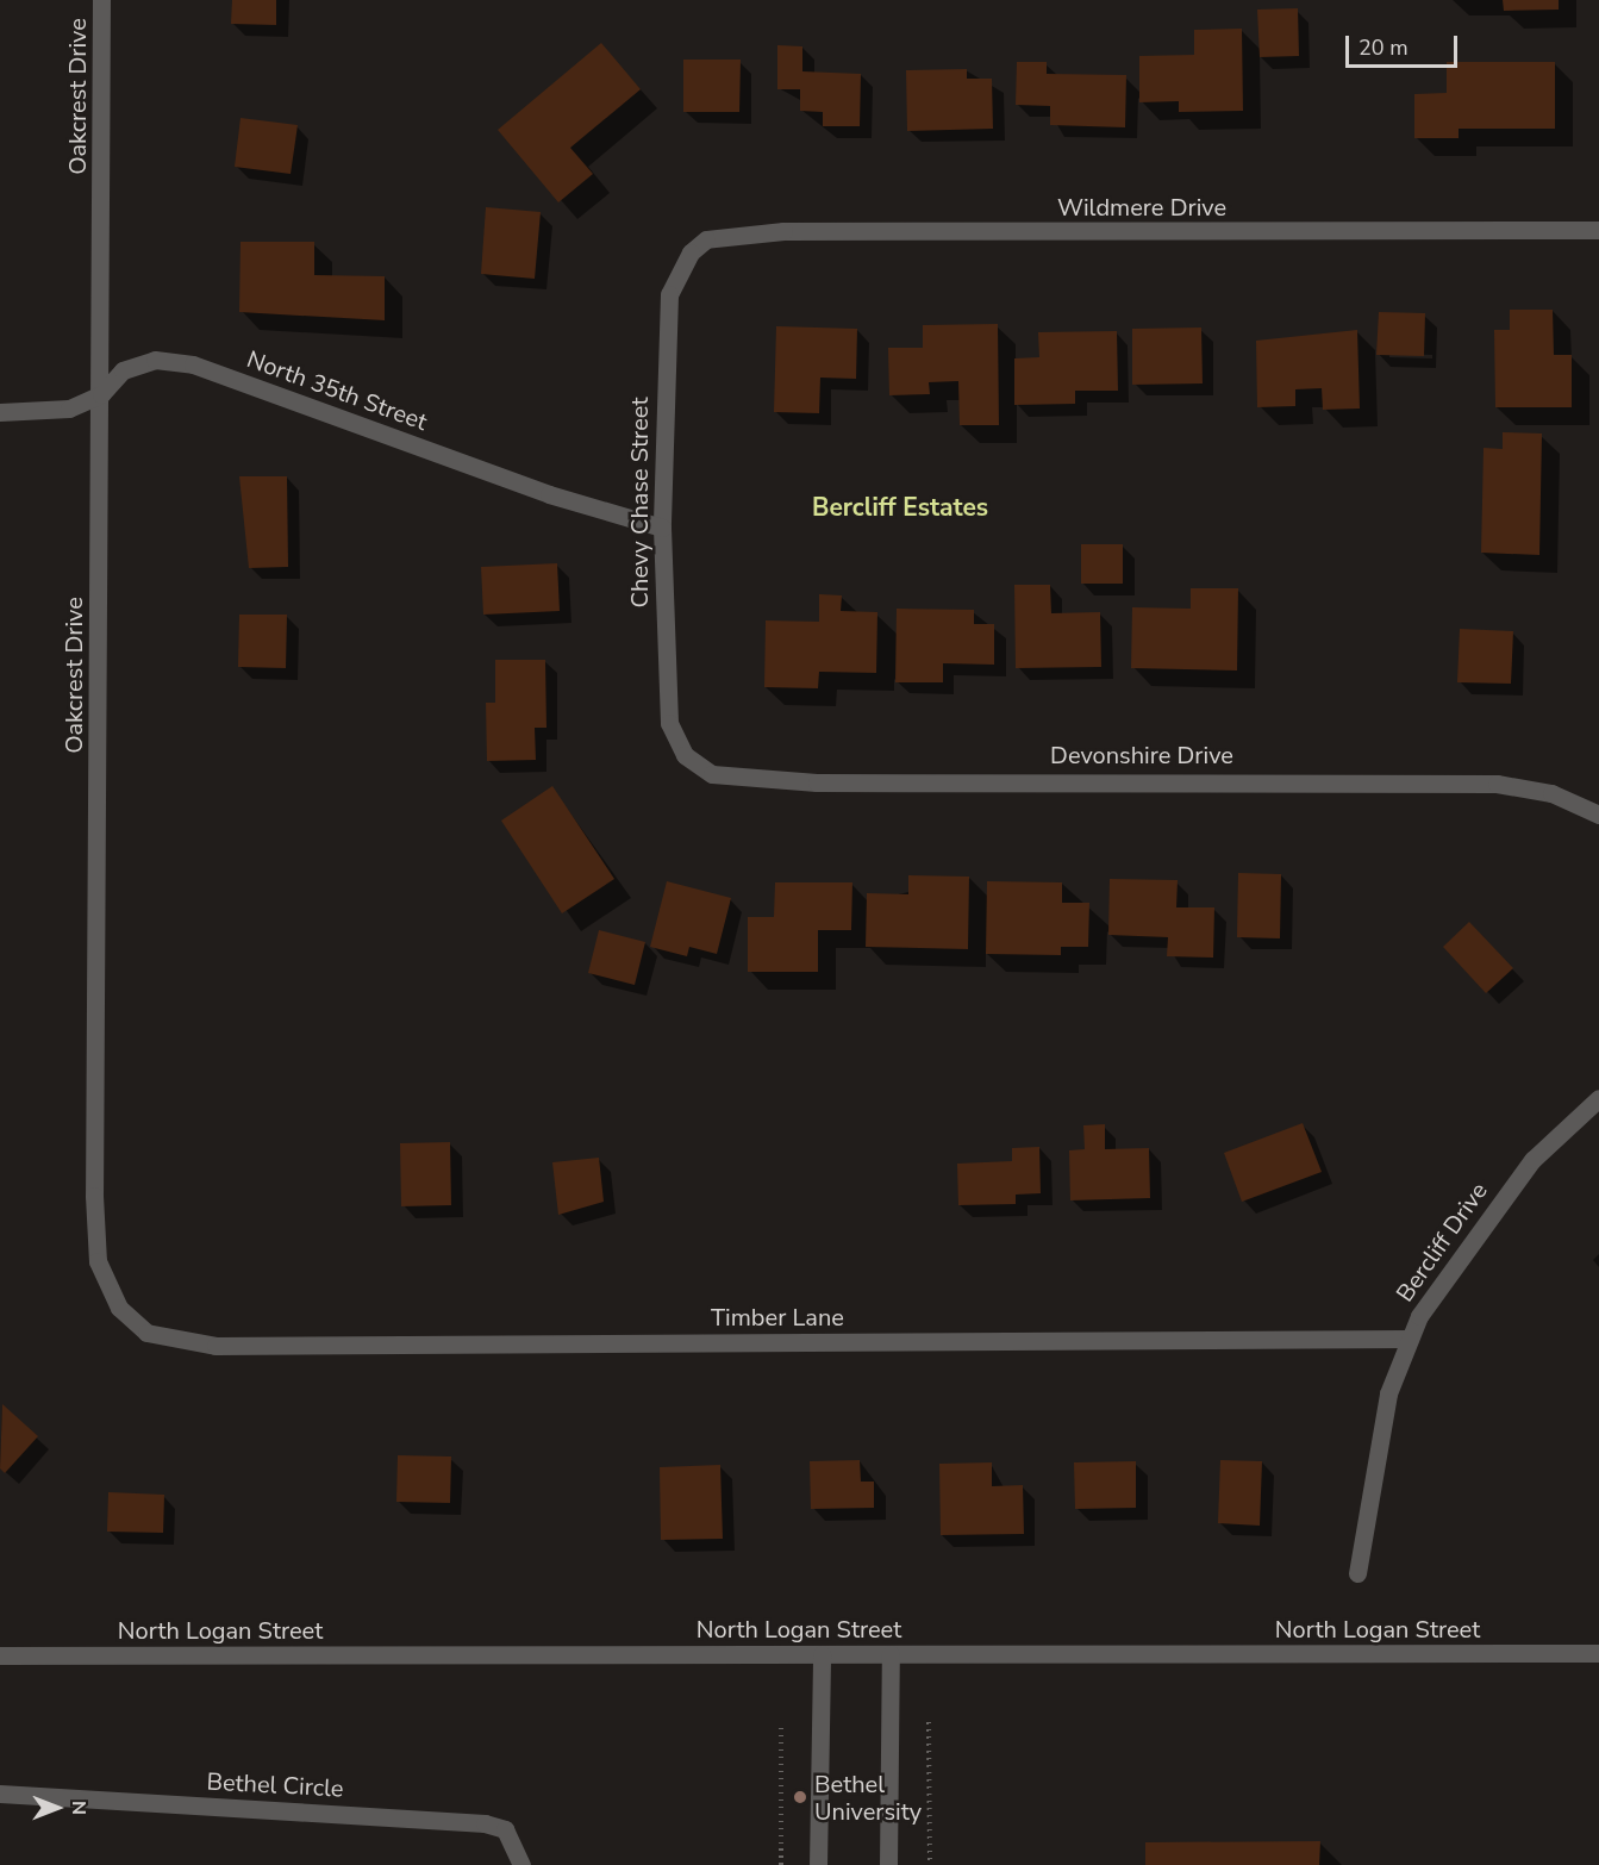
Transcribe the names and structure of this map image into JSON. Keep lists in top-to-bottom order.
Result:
{
  "streets": {
    "street": [
      "Oakcrest Drive",
      "Wildmere Drive",
      "North 35th Street",
      "Chevy Chase Street",
      "Devonshire Drive",
      "Bercliff Drive",
      "Timber Lane",
      "North Logan Street",
      "Bethel Circle"
    ]
  },
  "crossings": [
    ["Oakcrest Drive", "North 35th Street"],
    ["Oakcrest Drive", "Timber Lane"],
    ["Wildmere Drive", "Chevy Chase Street"],
    ["North 35th Street", "Chevy Chase Street"],
    ["Chevy Chase Street", "Devonshire Drive"],
    ["Bercliff Drive", "Timber Lane"]
  ],
  "districts": ["Bercliff Estates"],
  "places": ["Bethel University"],
  "scale_bar": "20 m",
  "north": "right"
}
